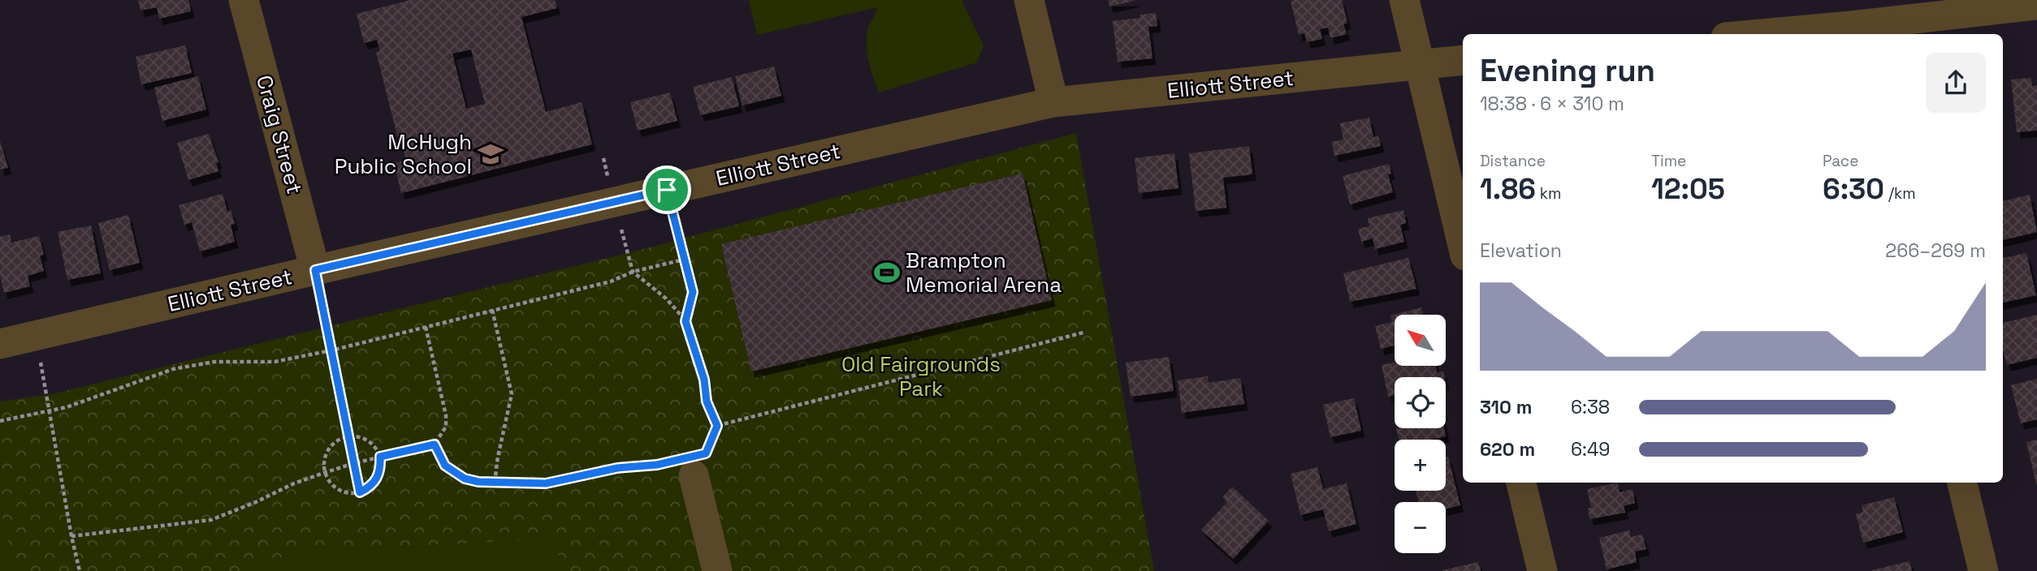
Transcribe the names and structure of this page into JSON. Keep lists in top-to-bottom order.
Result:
{
  "streets": {
    "street": ["Elliott Street", "Craig Street"]
  },
  "crossings": [
    ["Elliott Street", "Craig Street"]
  ],
  "parks": ["Old Fairgrounds Park"],
  "places": {
    "school or university": ["McHugh Public School"],
    "sports": ["Brampton Memorial Arena"]
  },
  "north": "top left",
  "page": {
    "heading": ["Evening run", "18:38 · 6 × 310 m"],
    "stats": [
      ["Distance", "1.86 km"],
      ["Time", "12:05"],
      ["Pace", "6:30 /km"]
    ],
    "chart": ["Elevation", "266–269 m"],
    "map_buttons": ["+", "−"],
    "list": [
      {
        "name": "310 m",
        "note": "6:38"
      },
      {
        "name": "620 m",
        "note": "6:49"
      }
    ]
  }
}
